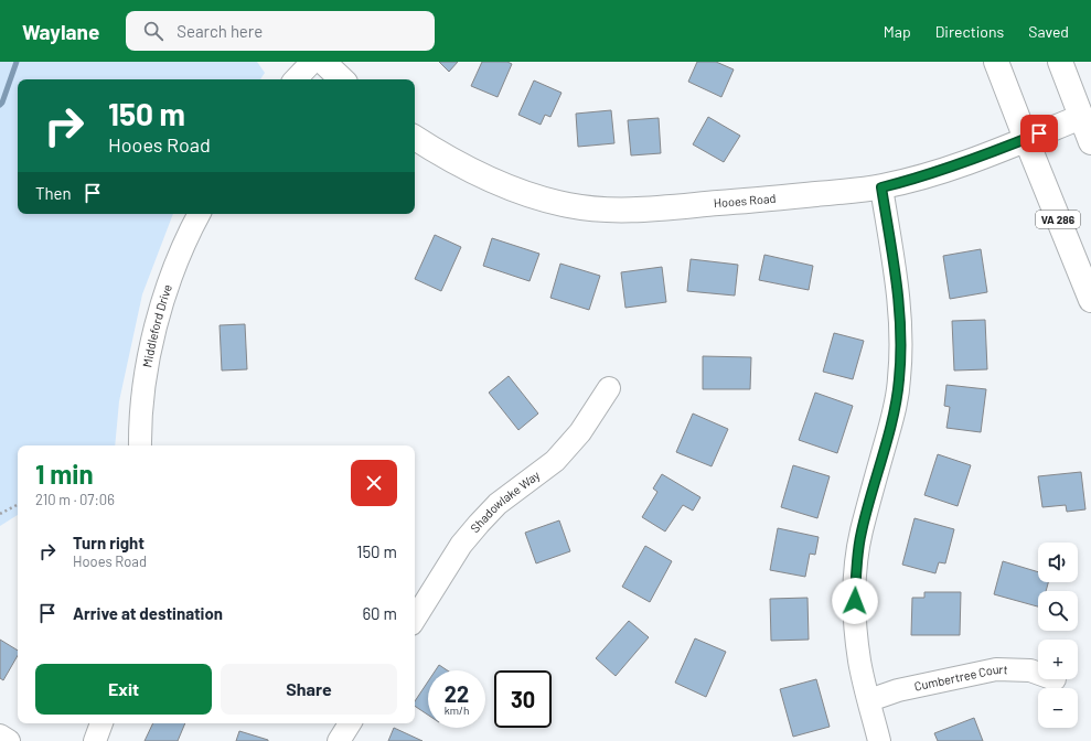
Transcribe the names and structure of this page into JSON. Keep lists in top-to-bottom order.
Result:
{
  "streets": {
    "main road": ["Hooes Road", "VA 286"],
    "street": ["Middleford Drive", "Shadowlake Way", "Cumbertree Court"]
  },
  "crossings": [
    ["Hooes Road", "VA 286"]
  ],
  "page": {
    "header": "Waylane",
    "search": "Search here",
    "nav": ["Map", "Directions", "Saved"],
    "turn": ["150 m", "Hooes Road"],
    "then": "Then",
    "heading": ["1 min", "210 m · 07:06"],
    "list": [
      {
        "name": "Turn right",
        "note": "Hooes Road",
        "value": "150 m"
      },
      {
        "name": "Arrive at destination",
        "value": "60 m"
      }
    ],
    "map_buttons": ["+", "−"],
    "buttons": ["Exit", "Share"],
    "speed": "22 km/h",
    "limit": "30"
  }
}
